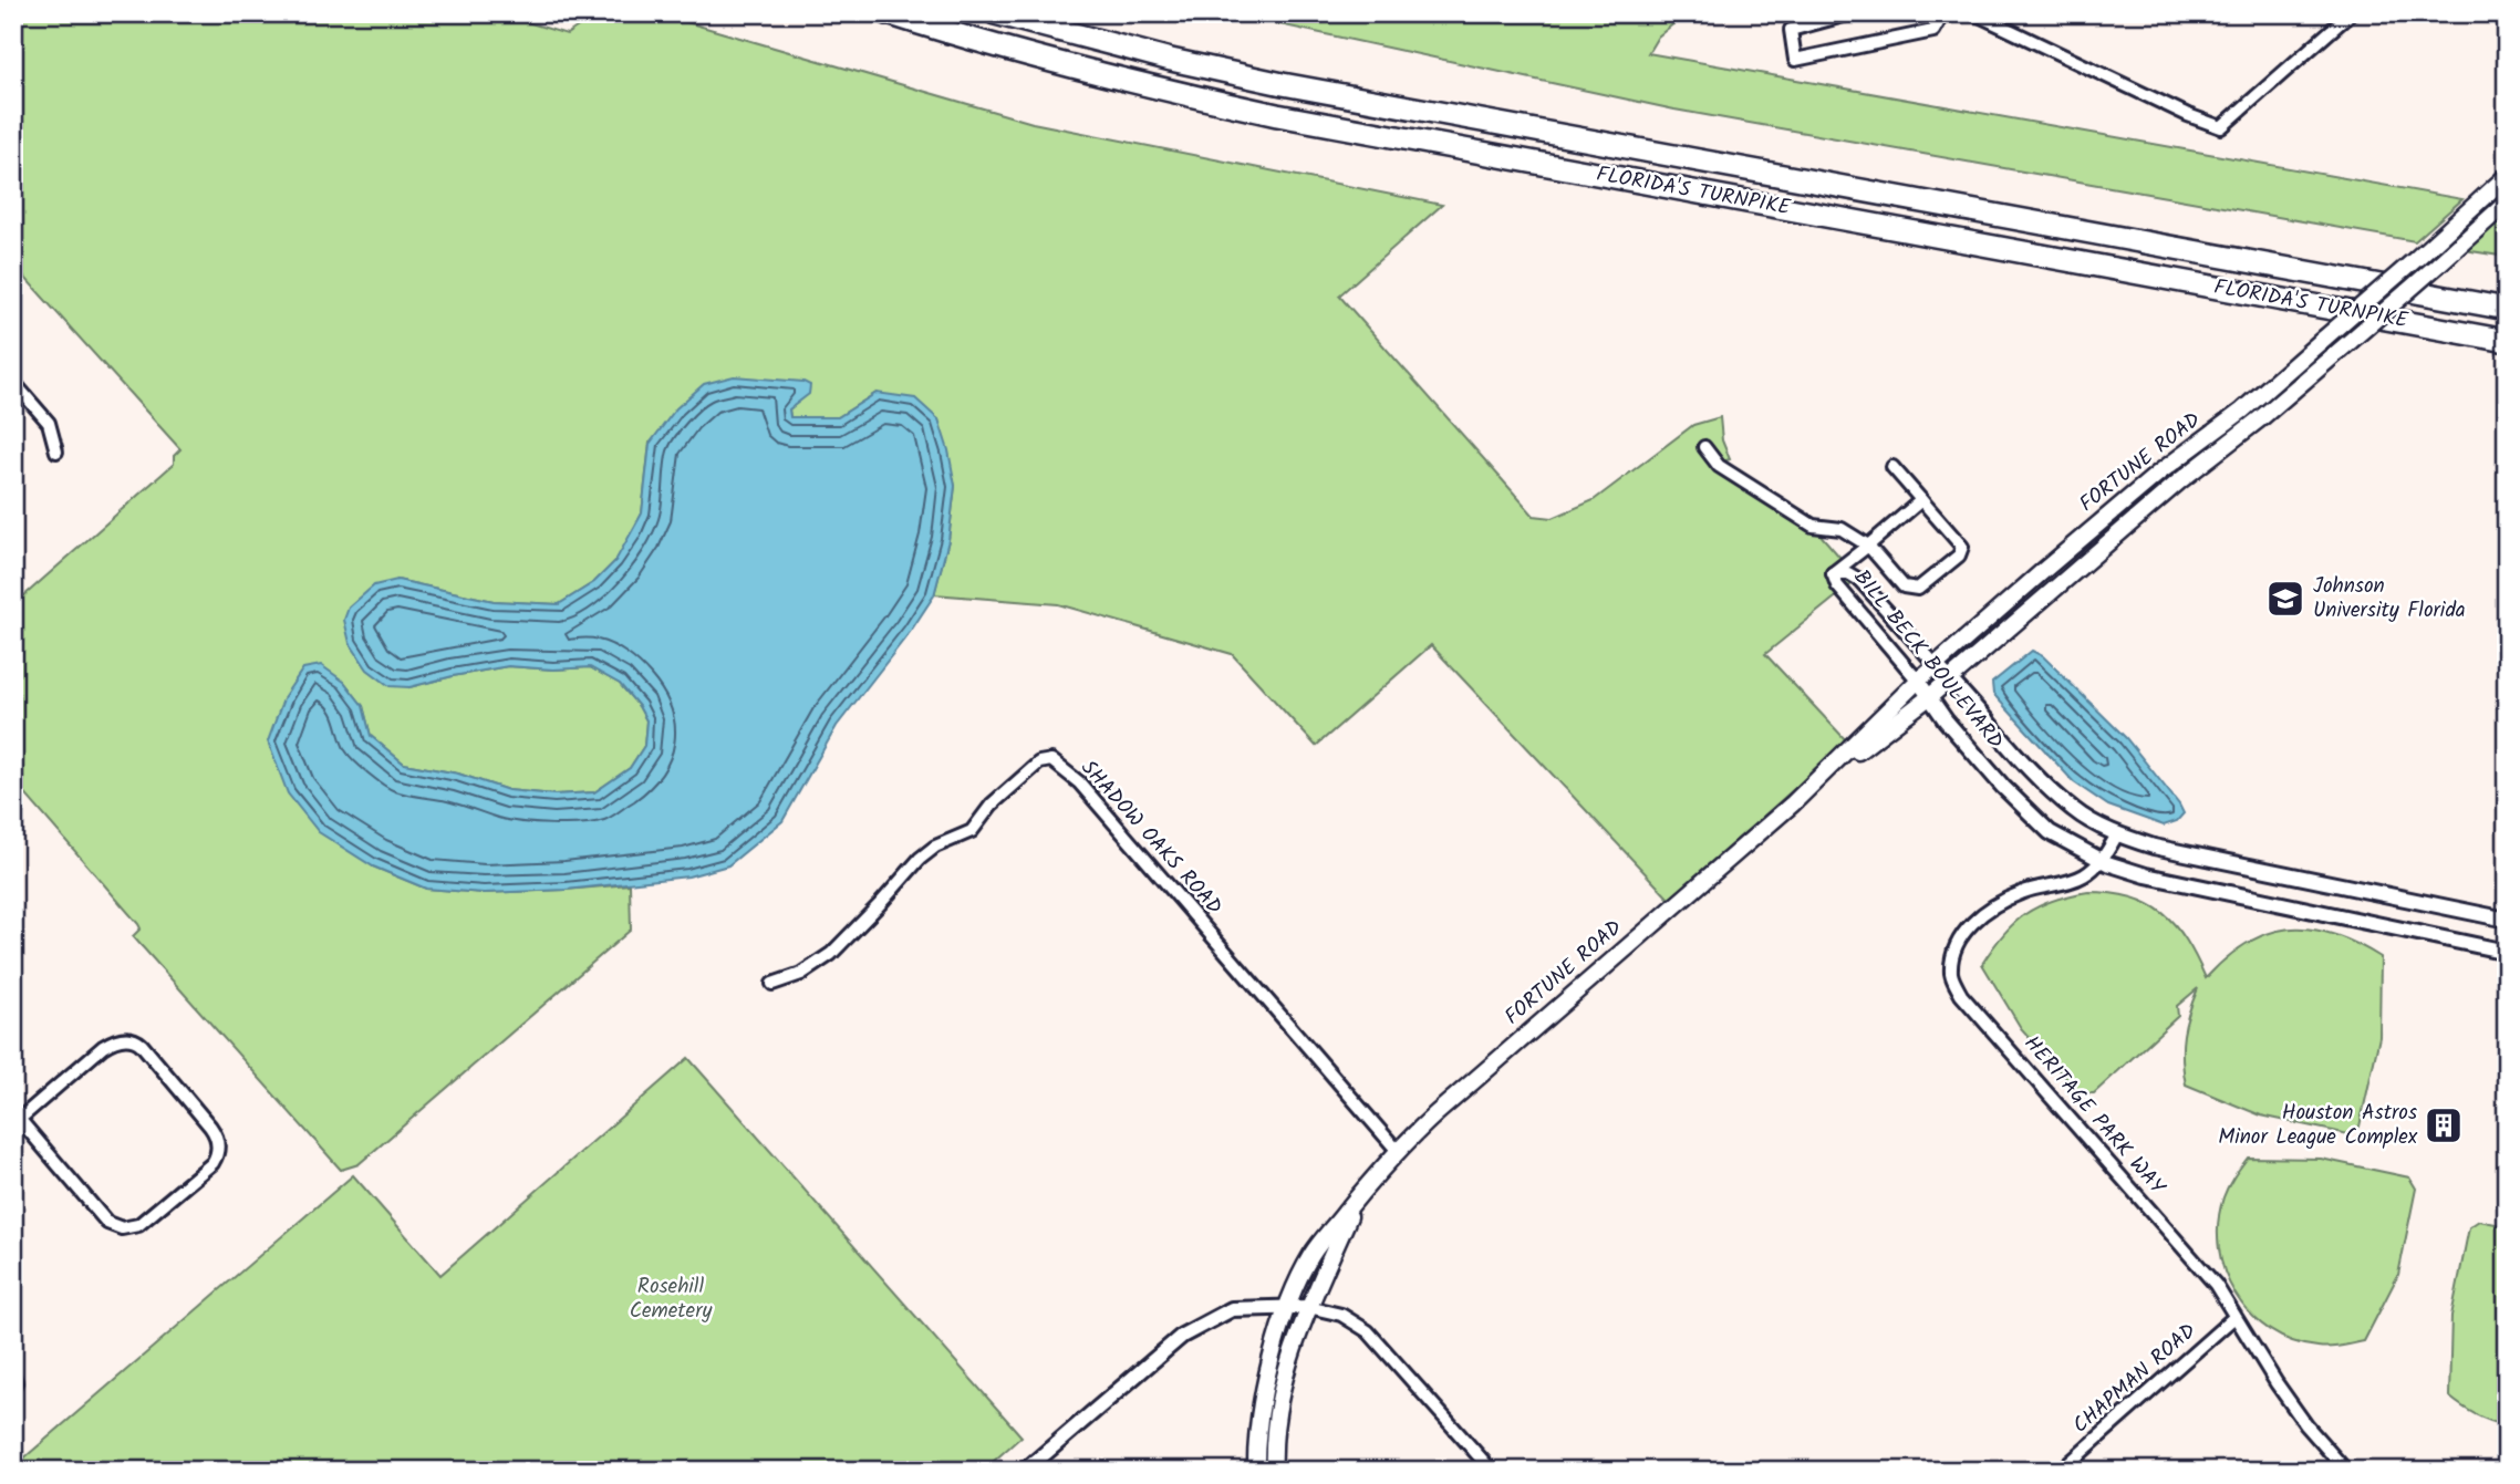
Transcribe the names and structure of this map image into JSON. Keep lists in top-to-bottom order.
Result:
{
  "streets": {
    "highway": ["FLORIDA'S TURNPIKE"],
    "main road": ["FORTUNE ROAD"],
    "street": [
      "BILL BECK BOULEVARD",
      "SHADOW OAKS ROAD",
      "HERITAGE PARK WAY",
      "CHAPMAN ROAD"
    ]
  },
  "crossings": [
    ["FORTUNE ROAD", "BILL BECK BOULEVARD"],
    ["FORTUNE ROAD", "SHADOW OAKS ROAD"],
    ["BILL BECK BOULEVARD", "HERITAGE PARK WAY"],
    ["HERITAGE PARK WAY", "CHAPMAN ROAD"]
  ],
  "parks": ["Rosehill Cemetery"],
  "places": {
    "school or university": ["Johnson University Florida"],
    "building": ["Houston Astros Minor League Complex"]
  }
}
